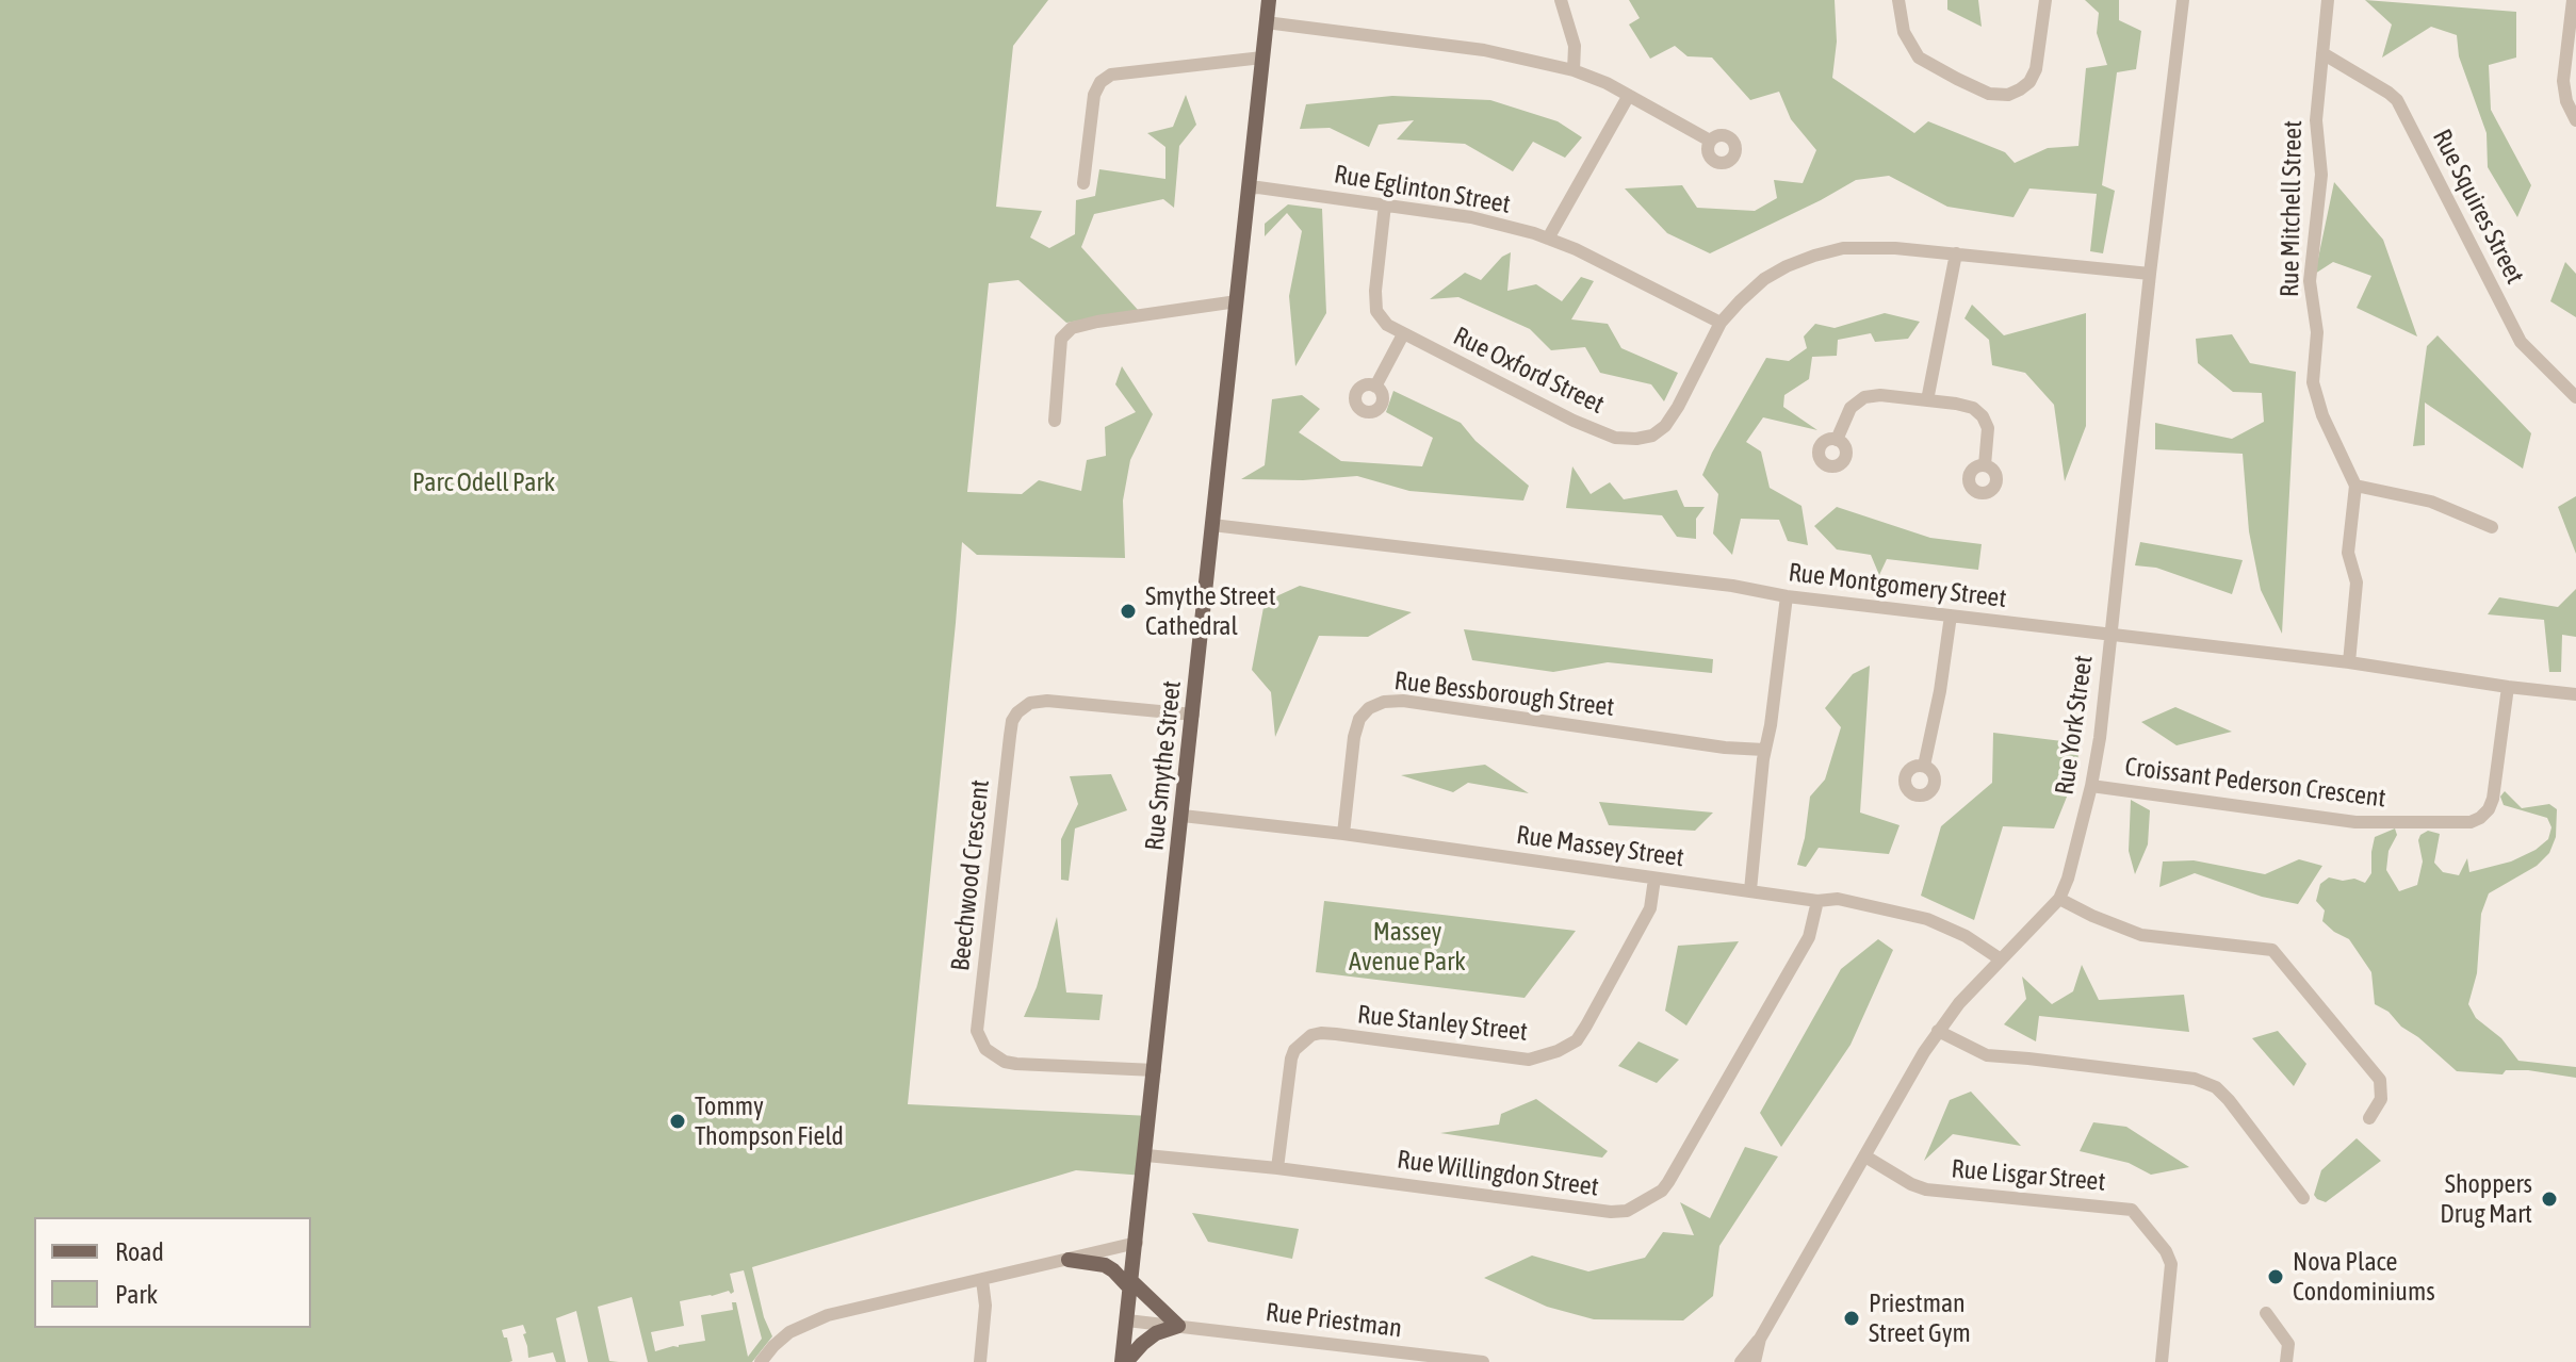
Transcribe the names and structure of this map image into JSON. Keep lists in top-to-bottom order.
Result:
{
  "streets": {
    "main road": ["Rue Smythe Street"],
    "street": [
      "Rue Eglinton Street",
      "Rue Squires Street",
      "Rue Mitchell Street",
      "Rue Oxford Street",
      "Rue Montgomery Street",
      "Rue Bessborough Street",
      "Rue York Street",
      "Croissant Pederson Crescent",
      "Rue Massey Street",
      "Beechwood Crescent",
      "Rue Stanley Street",
      "Rue Willingdon Street",
      "Rue Lisgar Street",
      "Rue Priestman"
    ]
  },
  "crossings": [
    ["Rue Eglinton Street", "Rue Oxford Street"],
    ["Rue Eglinton Street", "Rue Smythe Street"],
    ["Rue Squires Street", "Rue Mitchell Street"],
    ["Rue Oxford Street", "Rue York Street"],
    ["Rue Montgomery Street", "Rue York Street"],
    ["Rue Montgomery Street", "Rue Smythe Street"],
    ["Rue Montgomery Street", "Croissant Pederson Crescent"],
    ["Rue Bessborough Street", "Rue Massey Street"],
    ["Rue York Street", "Croissant Pederson Crescent"],
    ["Rue York Street", "Rue Massey Street"],
    ["Rue York Street", "Rue Lisgar Street"],
    ["Rue Smythe Street", "Rue Massey Street"],
    ["Rue Smythe Street", "Beechwood Crescent"],
    ["Rue Smythe Street", "Rue Willingdon Street"],
    ["Rue Smythe Street", "Rue Priestman"],
    ["Rue Massey Street", "Rue Stanley Street"],
    ["Rue Massey Street", "Rue Willingdon Street"],
    ["Rue Stanley Street", "Rue Willingdon Street"]
  ],
  "parks": ["Parc Odell Park", "Massey Avenue Park"],
  "places": [
    "Smythe Street Cathedral",
    "Tommy Thompson Field",
    "Shoppers Drug Mart",
    "Nova Place Condominiums",
    "Priestman Street Gym"
  ],
  "legend": ["Road", "Park"]
}
